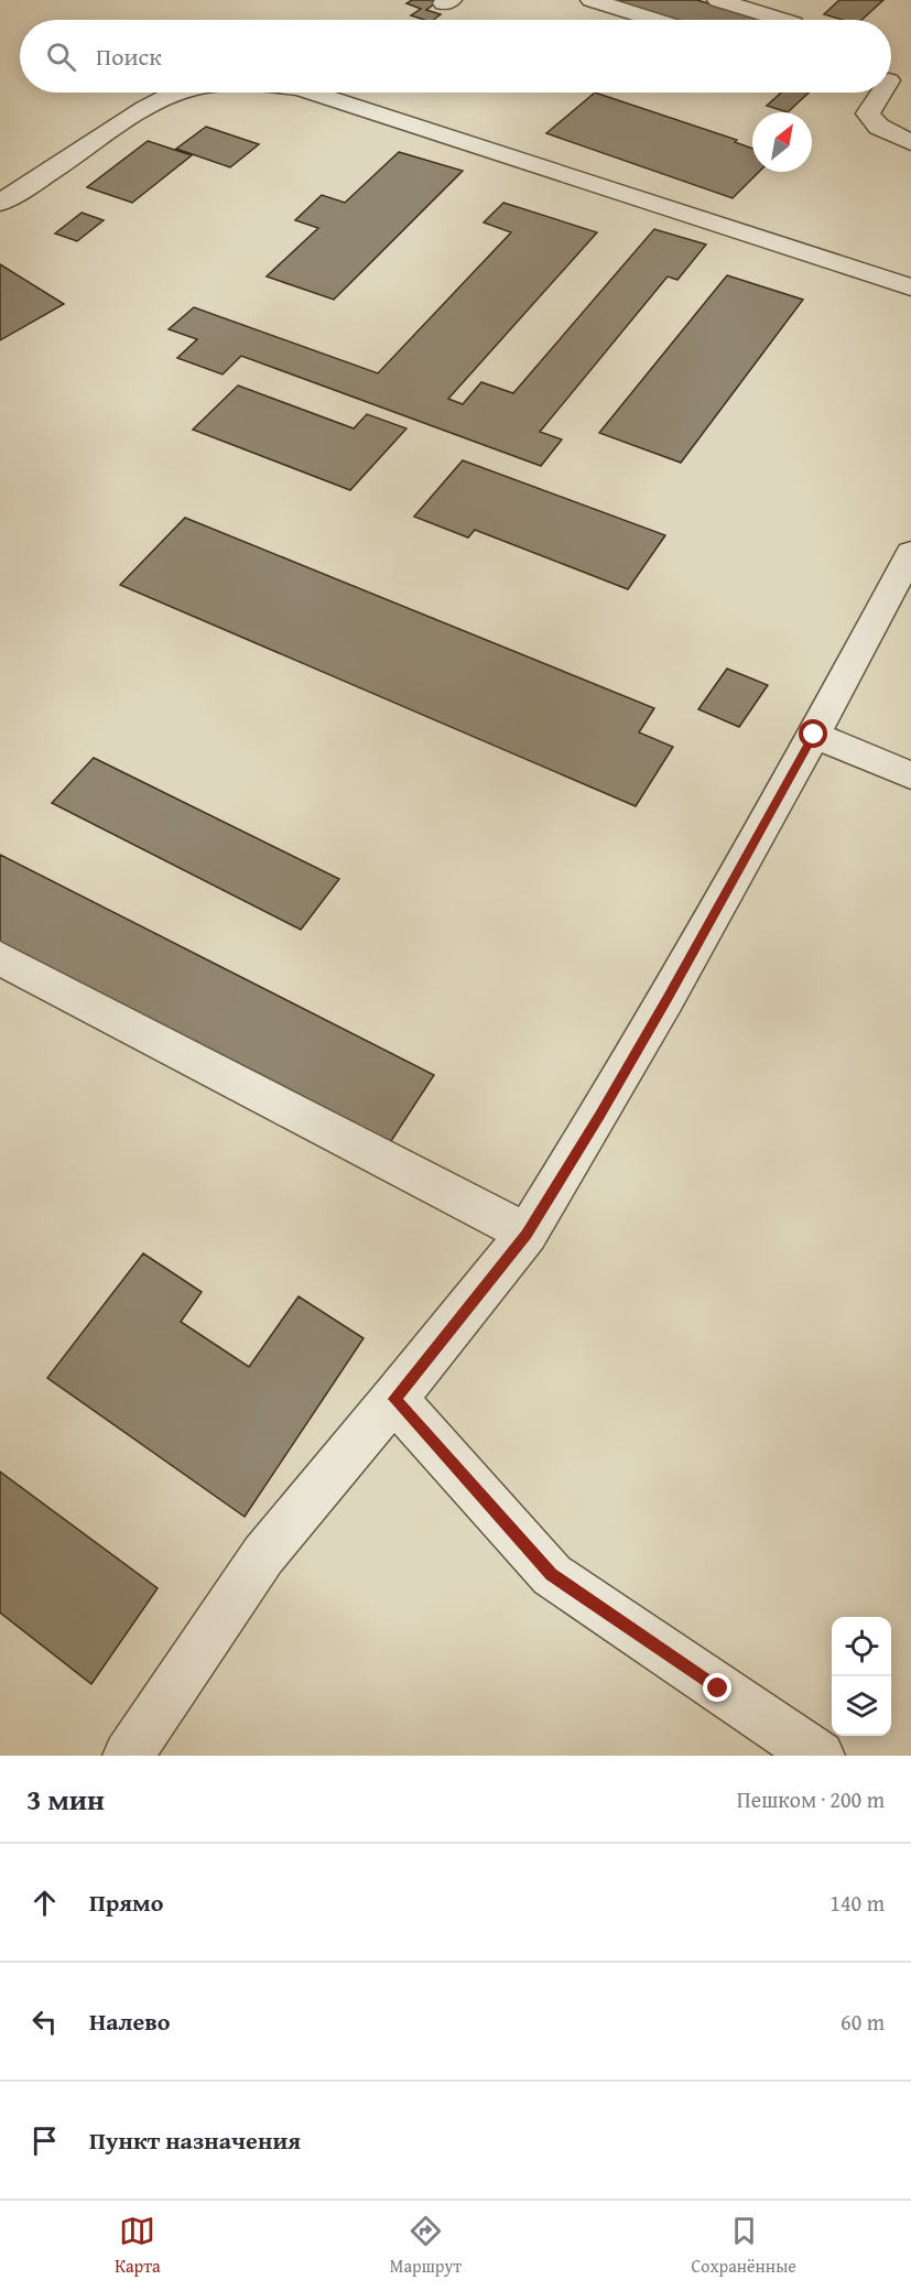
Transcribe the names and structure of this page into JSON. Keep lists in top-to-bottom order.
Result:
{
  "north": "top right",
  "page": {
    "search": "Поиск",
    "heading": ["3 мин", "Пешком · 200 m"],
    "list": [
      ["Прямо", "140 m"],
      ["Налево", "60 m"],
      "Пункт назначения"
    ],
    "nav": ["Карта", "Маршрут", "Сохранённые"]
  }
}
